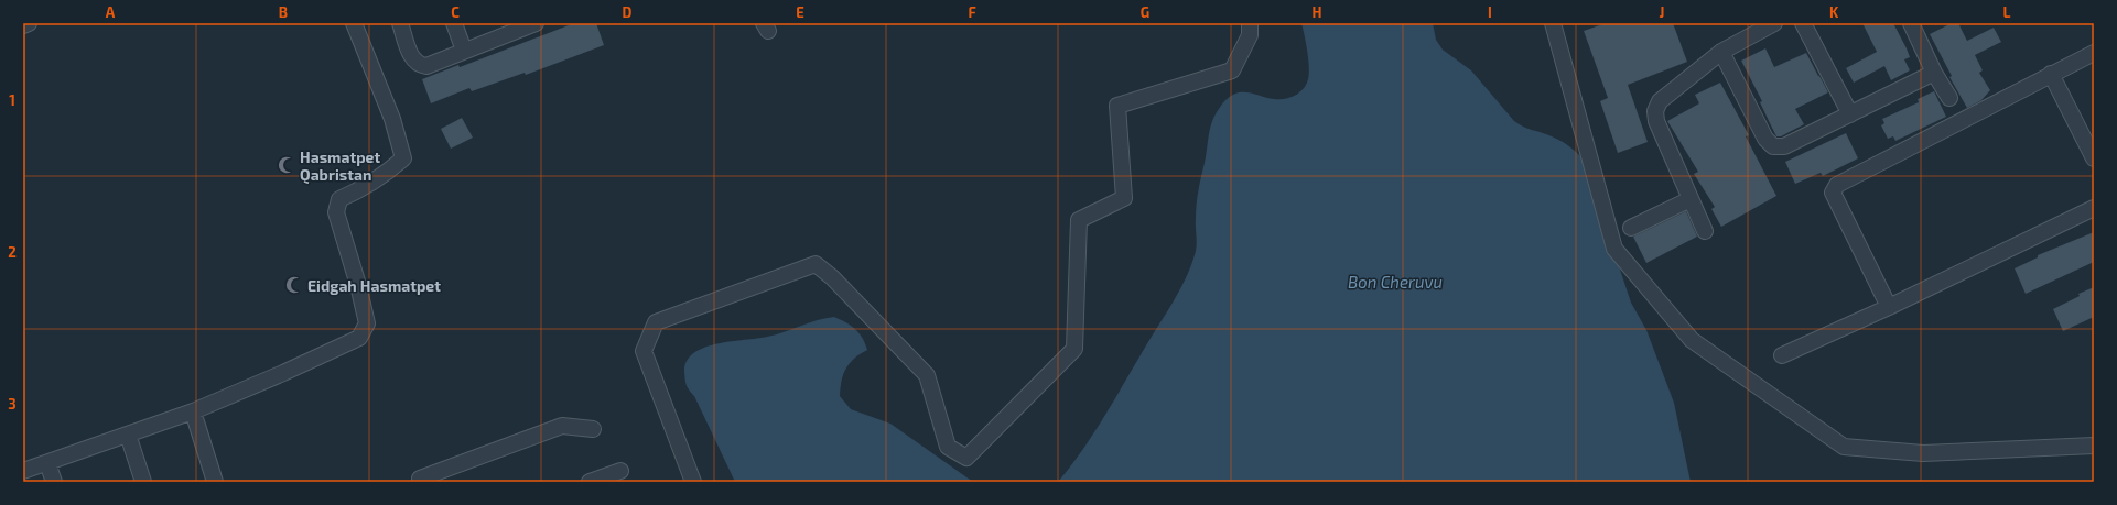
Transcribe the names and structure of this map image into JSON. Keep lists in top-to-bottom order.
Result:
{
  "water": ["Bon Cheruvu"],
  "places": {
    "mosque": ["Hasmatpet Qabristan", "Eidgah Hasmatpet"]
  },
  "grid": {
    "columns": [
      "A",
      "B",
      "C",
      "D",
      "E",
      "F",
      "G",
      "H",
      "I",
      "J",
      "K",
      "L"
    ],
    "rows": ["1", "2", "3"]
  }
}
